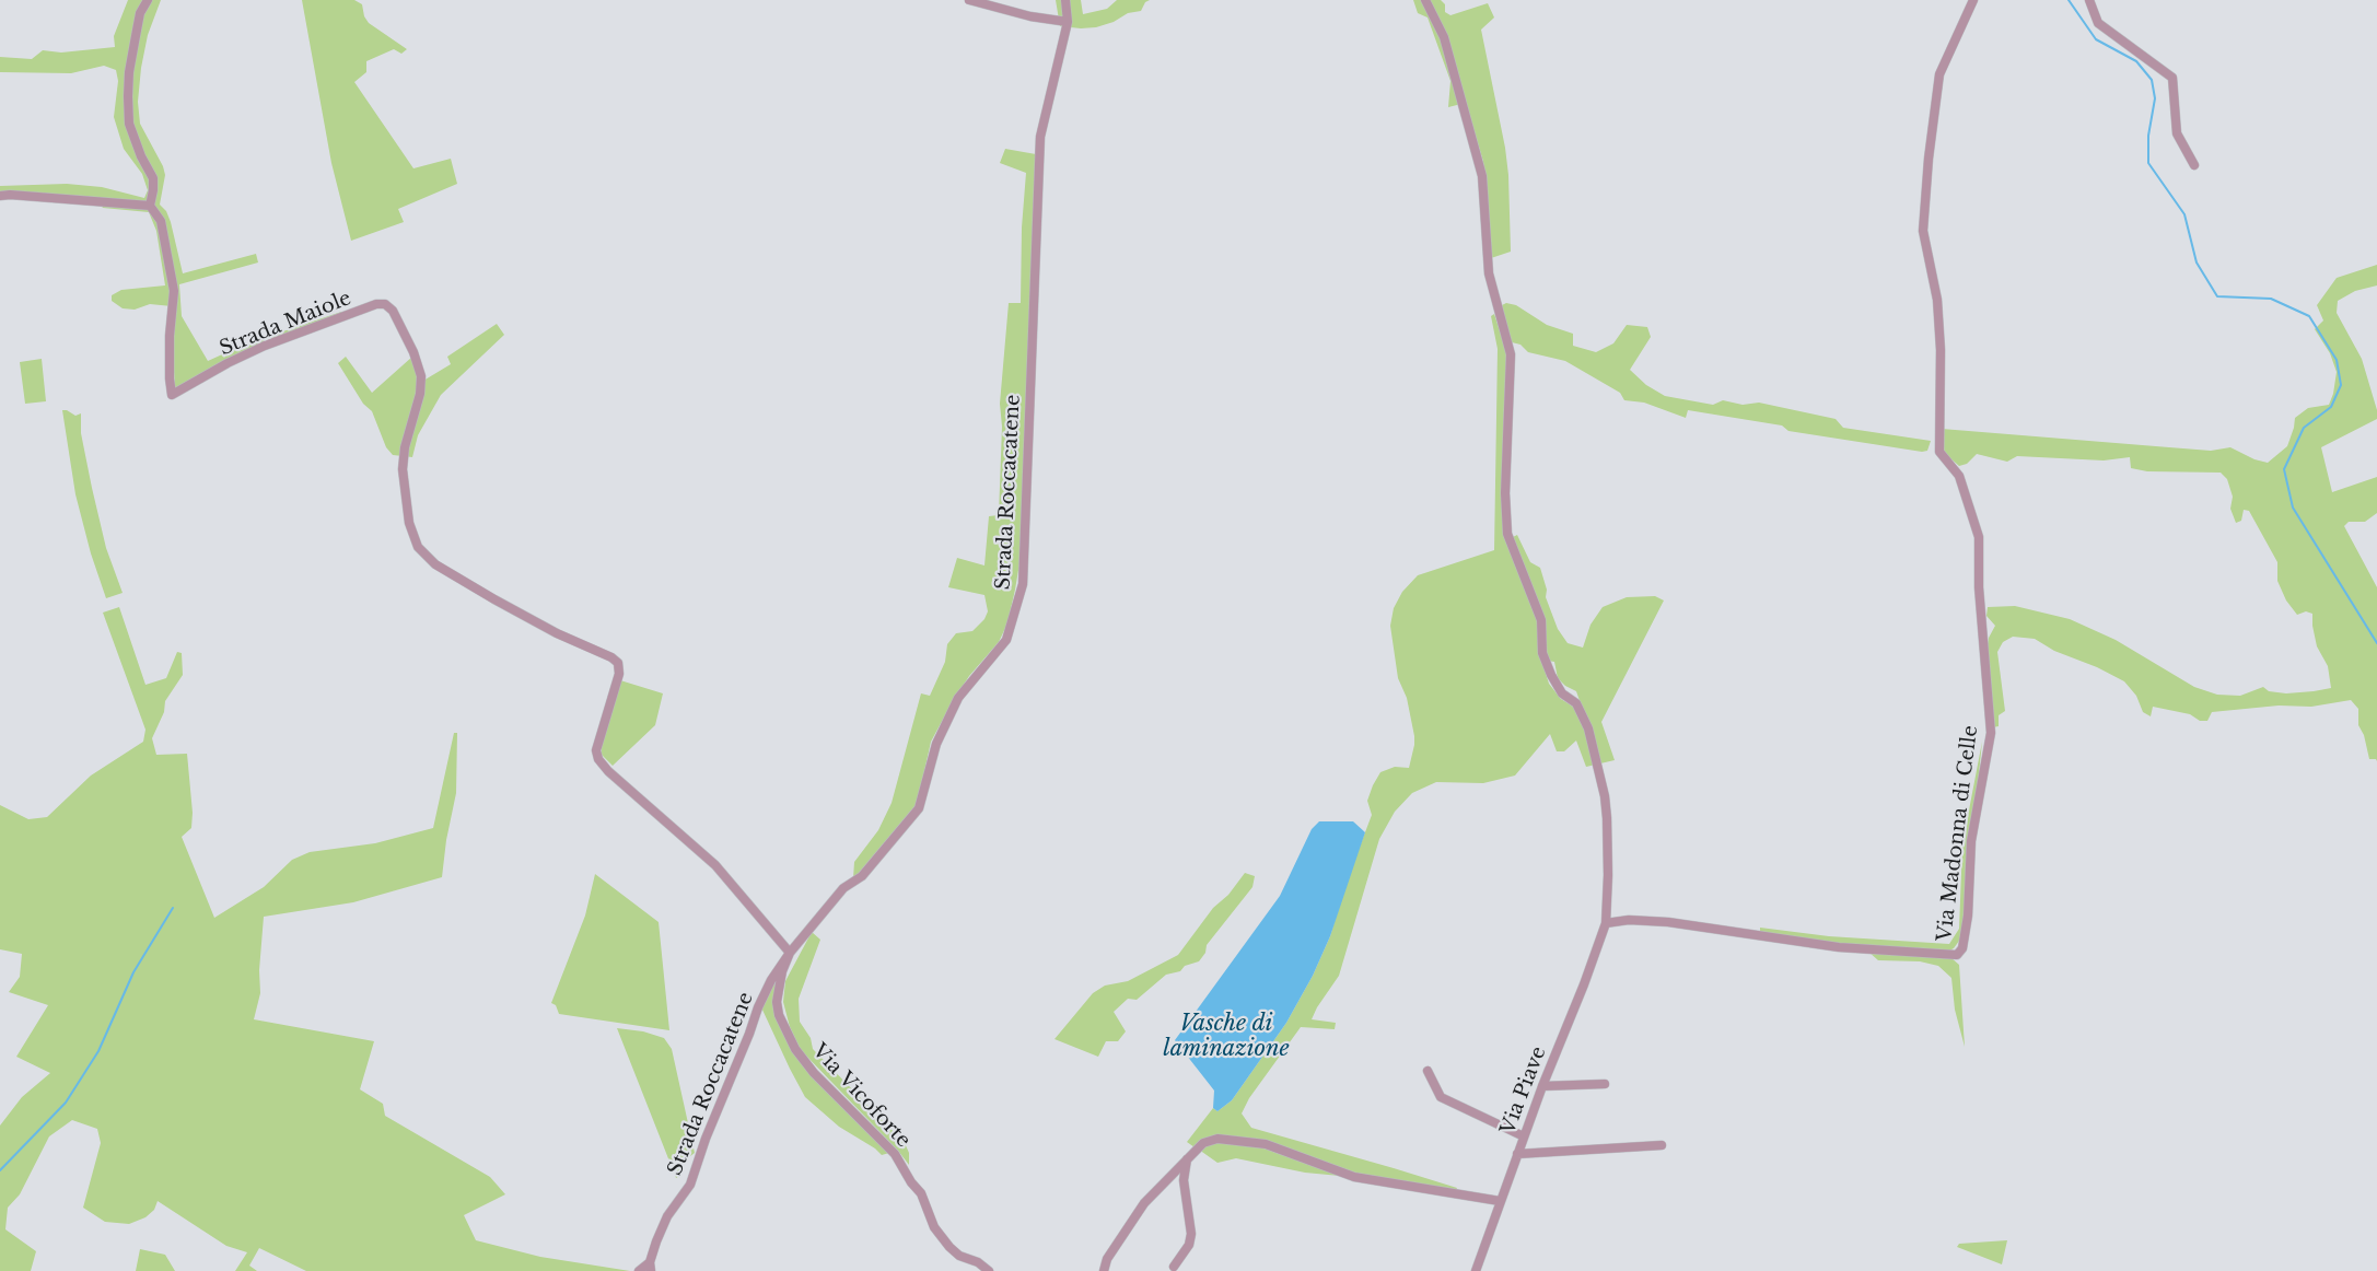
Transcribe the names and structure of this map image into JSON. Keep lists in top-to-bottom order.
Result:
{
  "streets": {
    "street": [
      "Strada Maiole",
      "Strada Roccacatene",
      "Via Madonna di Celle",
      "Via Piave",
      "Via Vicoforte"
    ]
  },
  "crossings": [
    ["Strada Maiole", "Strada Roccacatene"],
    ["Strada Maiole", "Via Vicoforte"],
    ["Strada Roccacatene", "Via Vicoforte"],
    ["Via Madonna di Celle", "Via Piave"]
  ],
  "water": ["Vasche di laminazione"]
}
